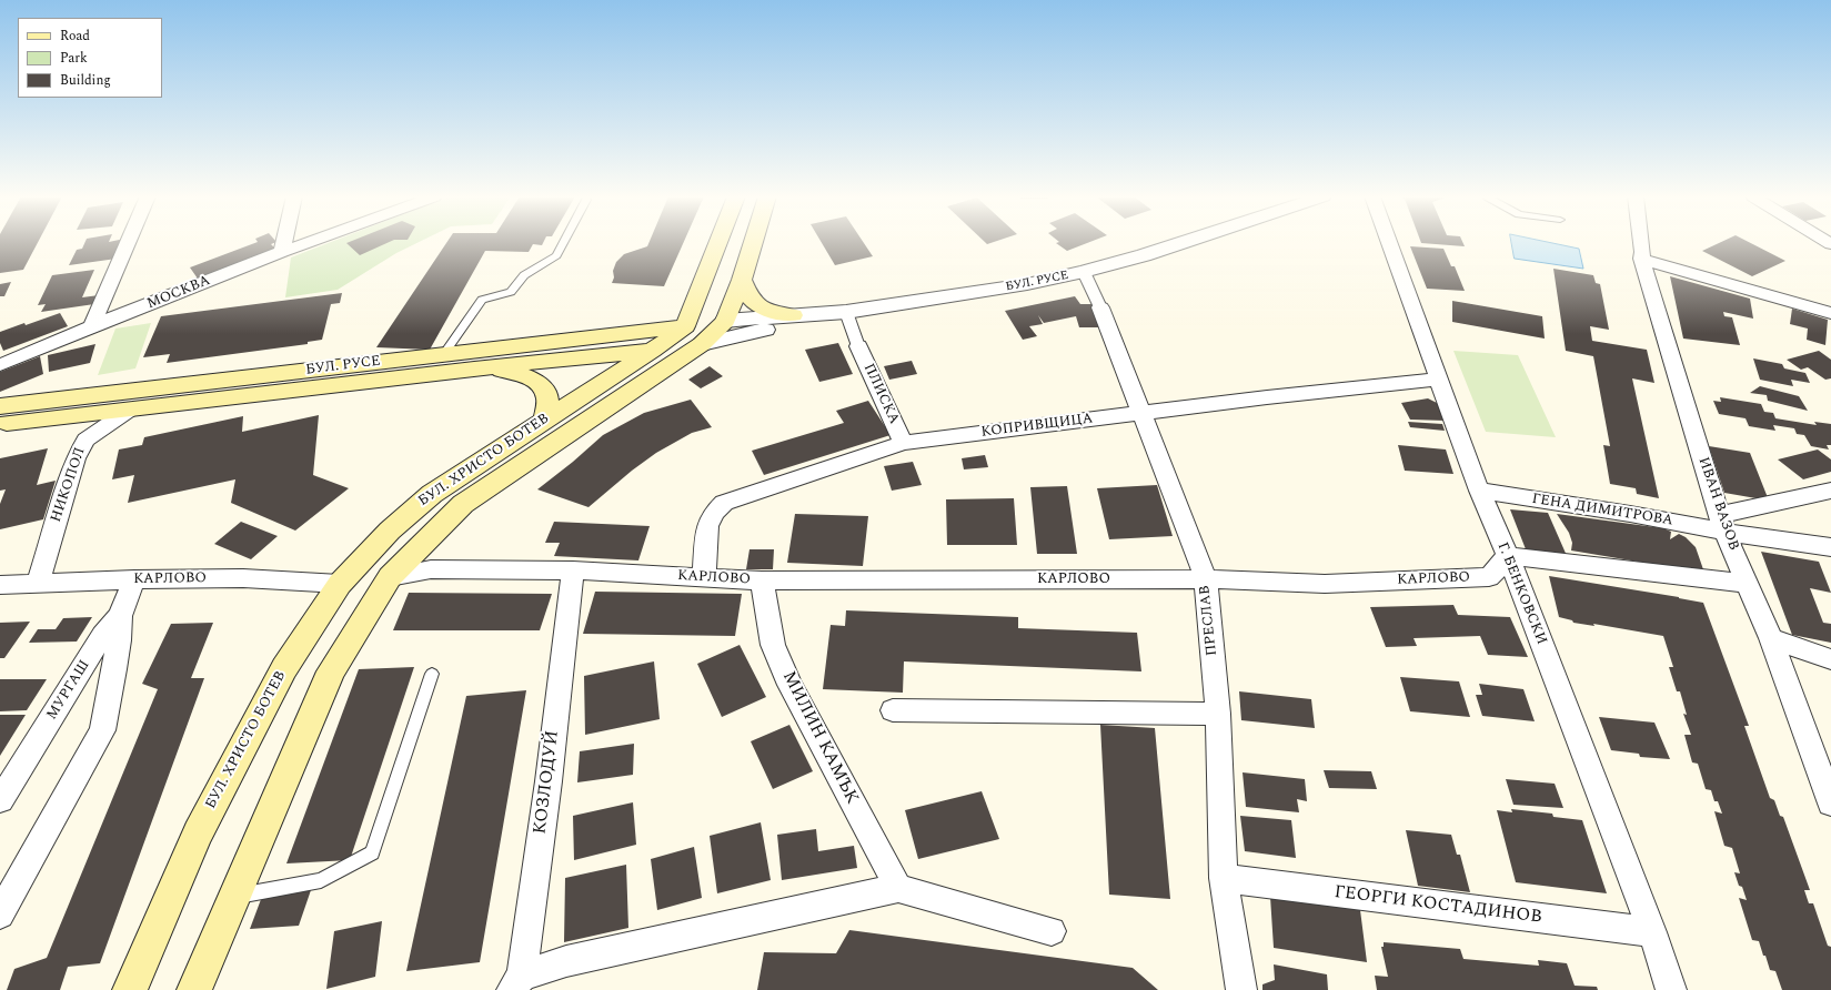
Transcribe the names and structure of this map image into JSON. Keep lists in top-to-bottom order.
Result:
{
  "streets": {
    "main road": ["БУЛ. РУСЕ", "БУЛ. ХРИСТО БОТЕВ"],
    "street": [
      "МОСКВА",
      "ПЛИСКА",
      "КОПРИВЩИЦА",
      "НИКОПОЛ",
      "ИВАН ВАЗОВ",
      "ГЕНА ДИМИТРОВА",
      "КАРЛОВО",
      "Г. БЕНКОВСКИ",
      "ПРЕСЛАВ",
      "МУРГАШ",
      "МИЛИН КАМЪК",
      "КОЗЛОДУЙ",
      "ГЕОРГИ КОСТАДИНОВ"
    ]
  },
  "crossings": [
    ["БУЛ. РУСЕ", "БУЛ. ХРИСТО БОТЕВ"],
    ["БУЛ. РУСЕ", "НИКОПОЛ"],
    ["БУЛ. РУСЕ", "ПРЕСЛАВ"],
    ["ПЛИСКА", "КОПРИВЩИЦА"],
    ["КОПРИВЩИЦА", "КАРЛОВО"],
    ["КОПРИВЩИЦА", "Г. БЕНКОВСКИ"],
    ["КОПРИВЩИЦА", "ПРЕСЛАВ"],
    ["БУЛ. ХРИСТО БОТЕВ", "КАРЛОВО"],
    ["НИКОПОЛ", "КАРЛОВО"],
    ["ИВАН ВАЗОВ", "ГЕНА ДИМИТРОВА"],
    ["ГЕНА ДИМИТРОВА", "Г. БЕНКОВСКИ"],
    ["КАРЛОВО", "Г. БЕНКОВСКИ"],
    ["КАРЛОВО", "ПРЕСЛАВ"],
    ["КАРЛОВО", "МУРГАШ"],
    ["КАРЛОВО", "МИЛИН КАМЪК"],
    ["КАРЛОВО", "КОЗЛОДУЙ"],
    ["Г. БЕНКОВСКИ", "ГЕОРГИ КОСТАДИНОВ"],
    ["ПРЕСЛАВ", "ГЕОРГИ КОСТАДИНОВ"]
  ],
  "legend": ["Road", "Park", "Building"]
}
